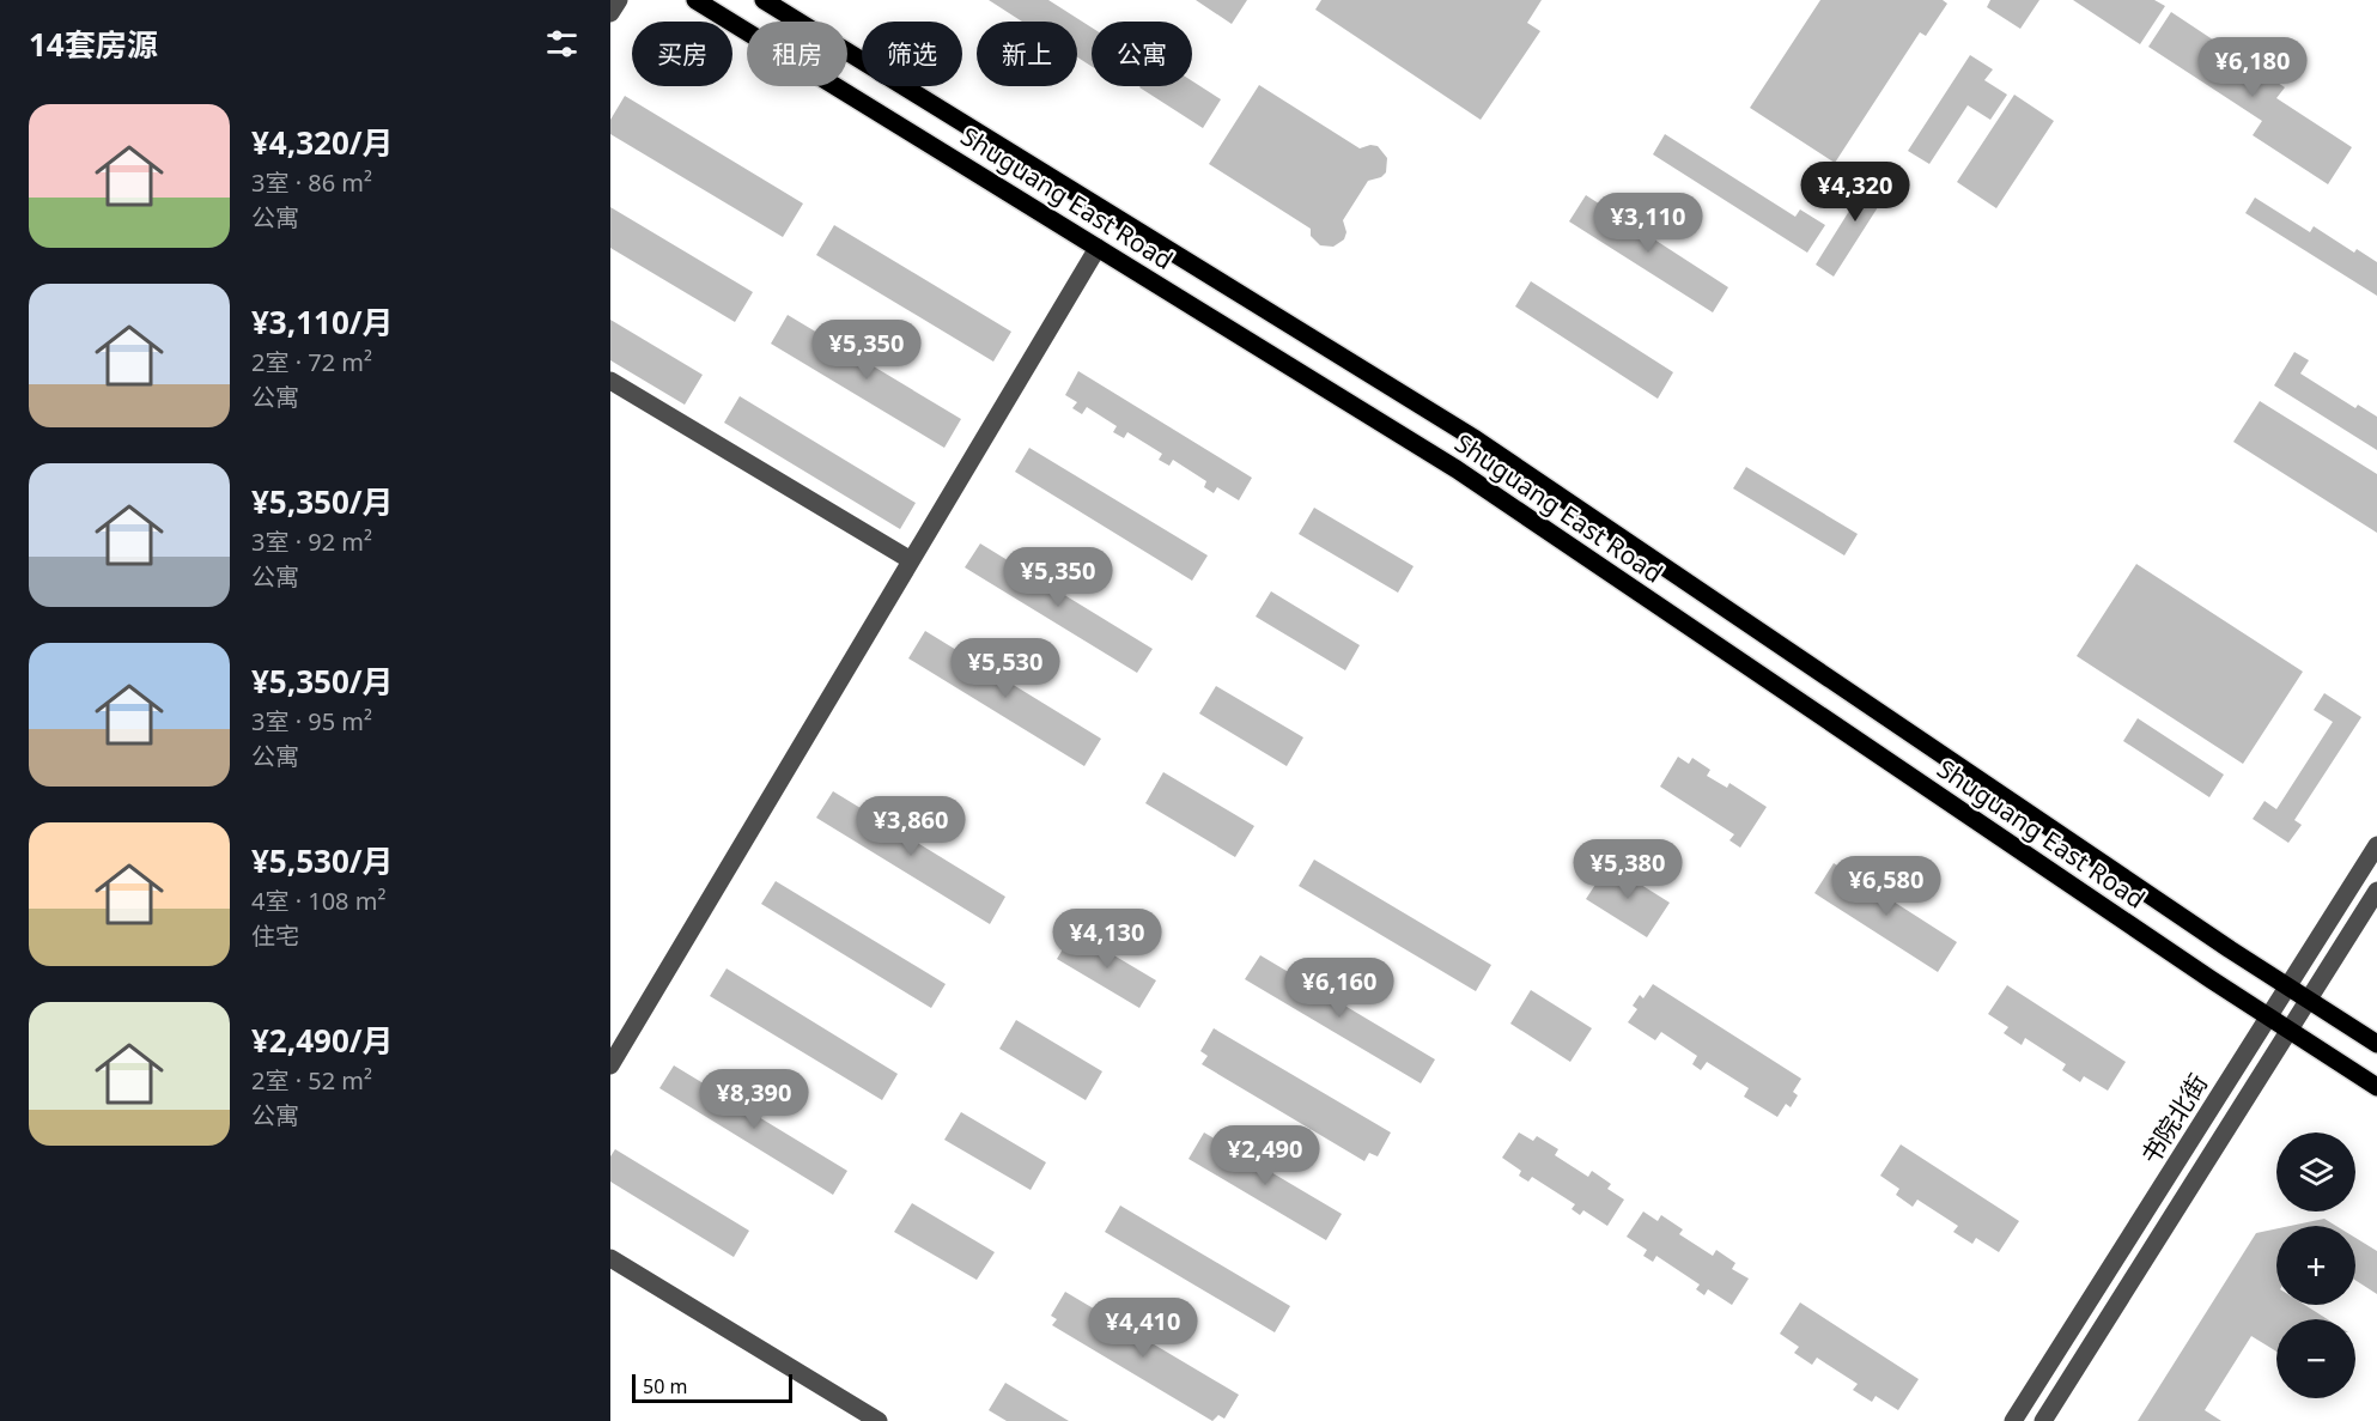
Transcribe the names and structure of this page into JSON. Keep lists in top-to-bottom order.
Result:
{
  "streets": {
    "main road": ["Shuguang East Road"],
    "street": ["书院北街"]
  },
  "crossings": [
    ["Shuguang East Road", "书院北街"]
  ],
  "scale_bar": "50 m",
  "page": {
    "heading": "14套房源",
    "chip": [
      "买房",
      "租房",
      "筛选",
      "新上",
      "公寓"
    ],
    "price": [
      "¥6,180",
      "¥4,320",
      "¥3,110",
      "¥5,350",
      "¥5,350",
      "¥5,530",
      "¥3,860",
      "¥5,380",
      "¥6,580",
      "¥4,130",
      "¥6,160",
      "¥8,390",
      "¥2,490",
      "¥4,410"
    ],
    "list": [
      {
        "name": "¥4,320/月",
        "note": "3室 · 86 m² · 公寓"
      },
      {
        "name": "¥3,110/月",
        "note": "2室 · 72 m² · 公寓"
      },
      {
        "name": "¥5,350/月",
        "note": "3室 · 92 m² · 公寓"
      },
      {
        "name": "¥5,350/月",
        "note": "3室 · 95 m² · 公寓"
      },
      {
        "name": "¥5,530/月",
        "note": "4室 · 108 m² · 住宅"
      },
      {
        "name": "¥2,490/月",
        "note": "2室 · 52 m² · 公寓"
      }
    ],
    "map_buttons": ["+", "−"],
    "scale": "50 m"
  }
}
